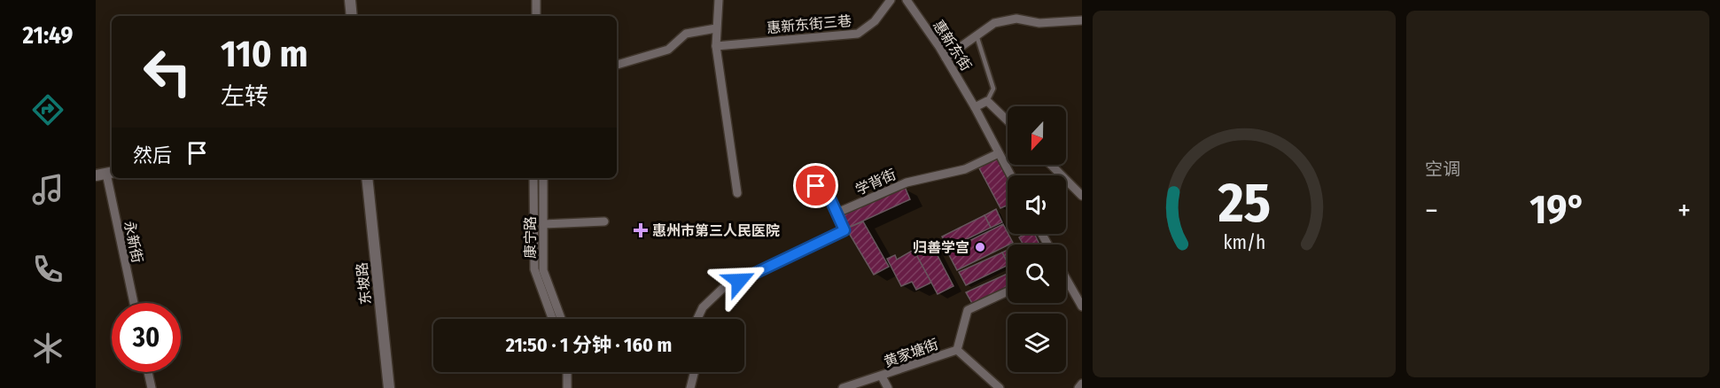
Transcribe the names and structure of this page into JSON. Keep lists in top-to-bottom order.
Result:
{
  "streets": {
    "street": [
      "惠新东街三巷",
      "惠新东街",
      "学背街",
      "康宁路",
      "永新街",
      "东坡路",
      "黄家塘街"
    ]
  },
  "crossings": [
    ["惠新东街", "学背街"]
  ],
  "places": {
    "health": ["惠州市第三人民医院"],
    "other": ["归善学宫"]
  },
  "north": "bottom",
  "page": {
    "tabs": "21:49",
    "tile": "空调",
    "turn": ["110 m", "左转"],
    "then": "然后",
    "heat": ["−", "19°", "+"],
    "limit": "30",
    "trip": "21:50 · 1 分钟 · 160 m",
    "gauge": ["25", "km/h"]
  }
}
